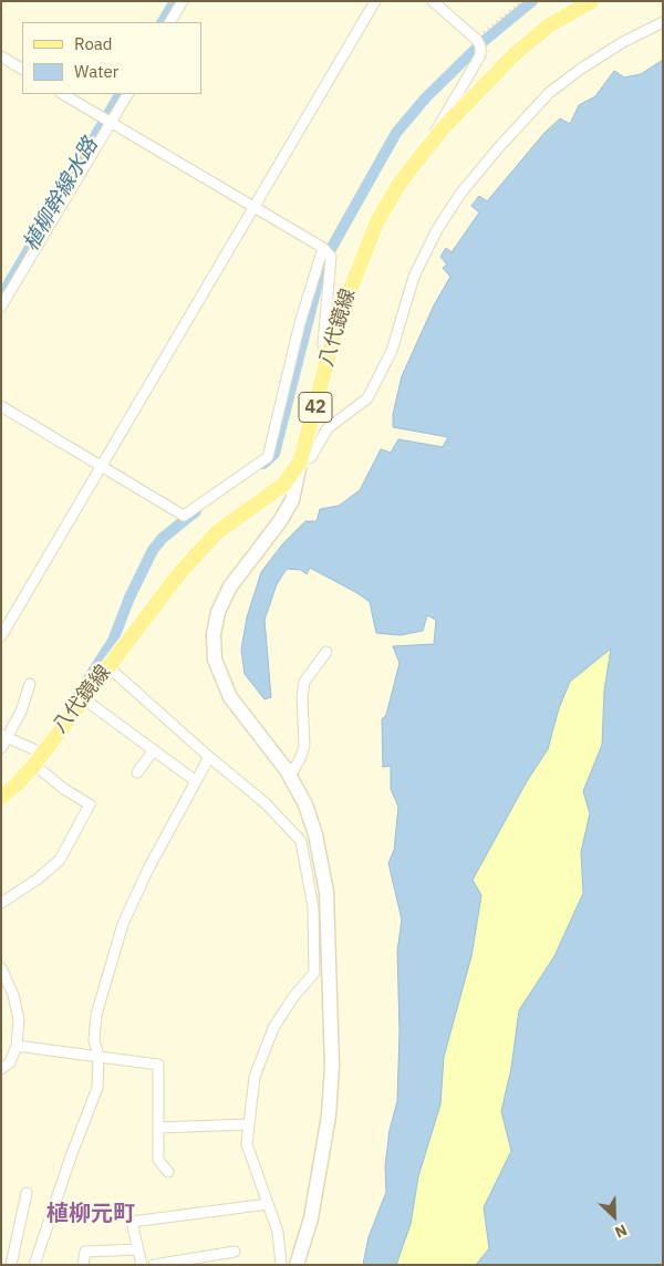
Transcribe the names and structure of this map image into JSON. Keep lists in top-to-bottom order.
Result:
{
  "streets": {
    "main road": ["八代鏡線", "42"]
  },
  "districts": ["植柳元町"],
  "water": ["植柳幹線水路"],
  "legend": ["Road", "Water"],
  "north": "bottom right"
}
